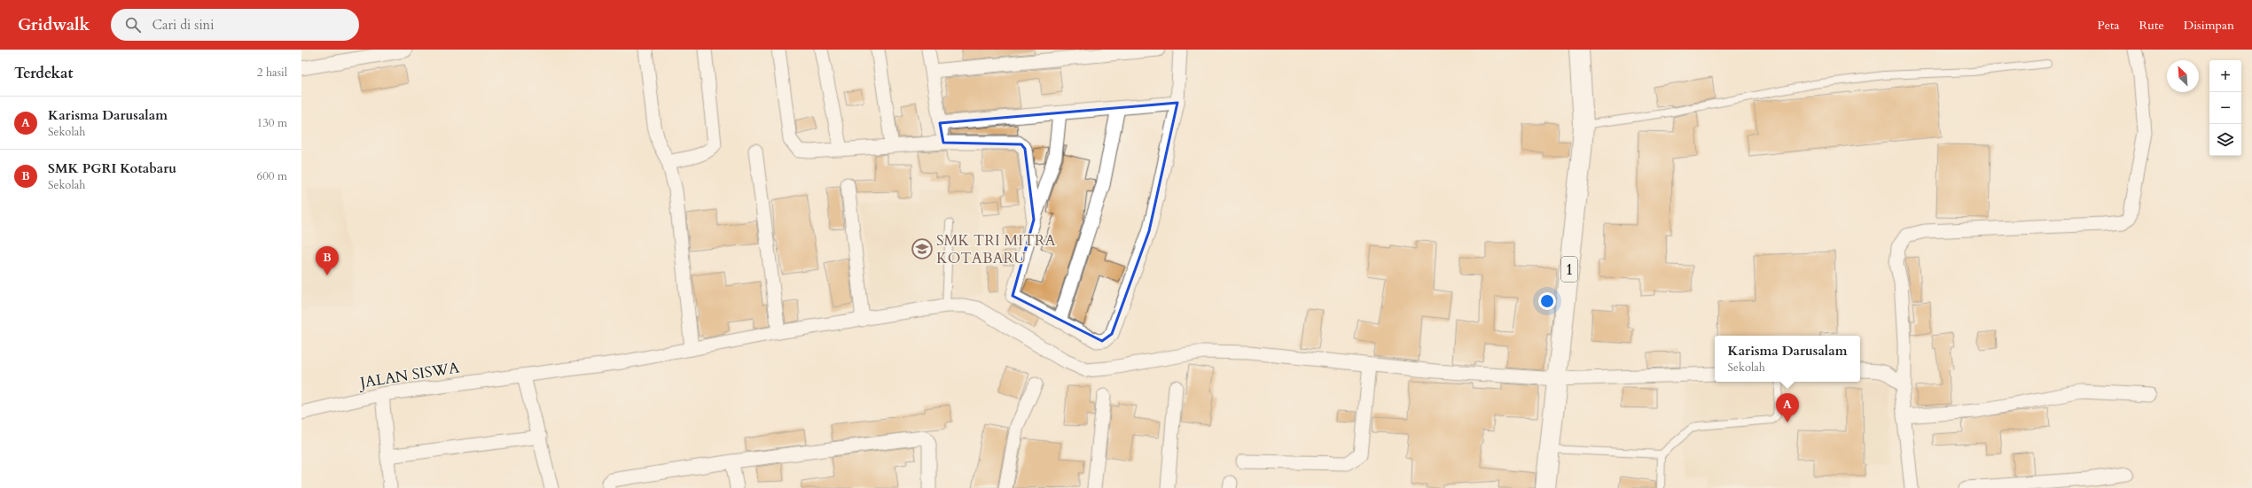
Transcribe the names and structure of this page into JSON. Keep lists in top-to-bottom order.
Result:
{
  "streets": {
    "highway": ["1"],
    "street": ["JALAN SISWA"]
  },
  "crossings": [
    ["1", "JALAN SISWA"]
  ],
  "places": {
    "school or university": ["SMK TRI MITRA KOTABARU"]
  },
  "north": "top left",
  "page": {
    "header": "Gridwalk",
    "search": "Cari di sini",
    "nav": ["Peta", "Rute", "Disimpan"],
    "heading": ["Terdekat", "2 hasil"],
    "map_buttons": ["+", "−"],
    "list": [
      {
        "mark": "A",
        "name": "Karisma Darusalam",
        "note": "Sekolah",
        "value": "130 m"
      },
      {
        "mark": "B",
        "name": "SMK PGRI Kotabaru",
        "note": "Sekolah",
        "value": "600 m"
      }
    ],
    "pins": ["B", "A"],
    "popup": ["Karisma Darusalam", "Sekolah"]
  }
}
